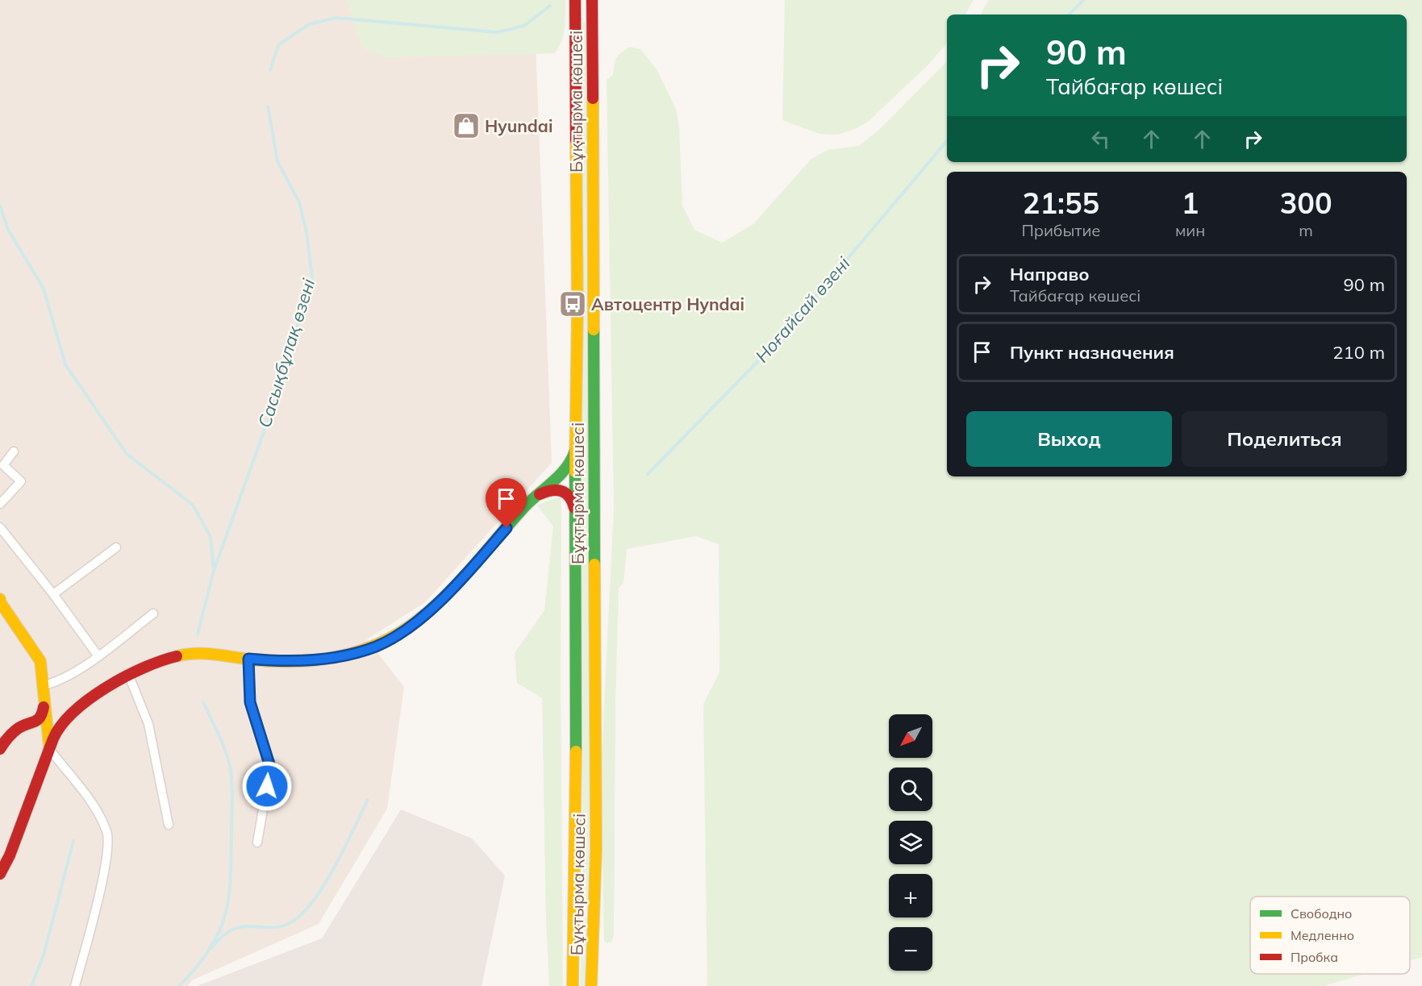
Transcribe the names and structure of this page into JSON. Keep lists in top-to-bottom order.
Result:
{
  "streets": {
    "main road": ["Бұқтырма көшесі"]
  },
  "water": ["Ноғайсай өзені", "Сасықбұлақ өзені"],
  "places": {
    "shop": ["Hyundai"],
    "bus stop": ["Автоцентр Hyndai"]
  },
  "legend": ["Свободно", "Медленно", "Пробка"],
  "north": "bottom left",
  "page": {
    "turn": ["90 m", "Тайбағар көшесі"],
    "eta": [
      "21:55",
      "Прибытие",
      "1",
      "мин",
      "300",
      "m"
    ],
    "list": [
      {
        "name": "Направо",
        "note": "Тайбағар көшесі",
        "value": "90 m"
      },
      {
        "name": "Пункт назначения",
        "value": "210 m"
      }
    ],
    "buttons": ["Выход", "Поделиться"],
    "map_buttons": ["+", "−"]
  }
}
